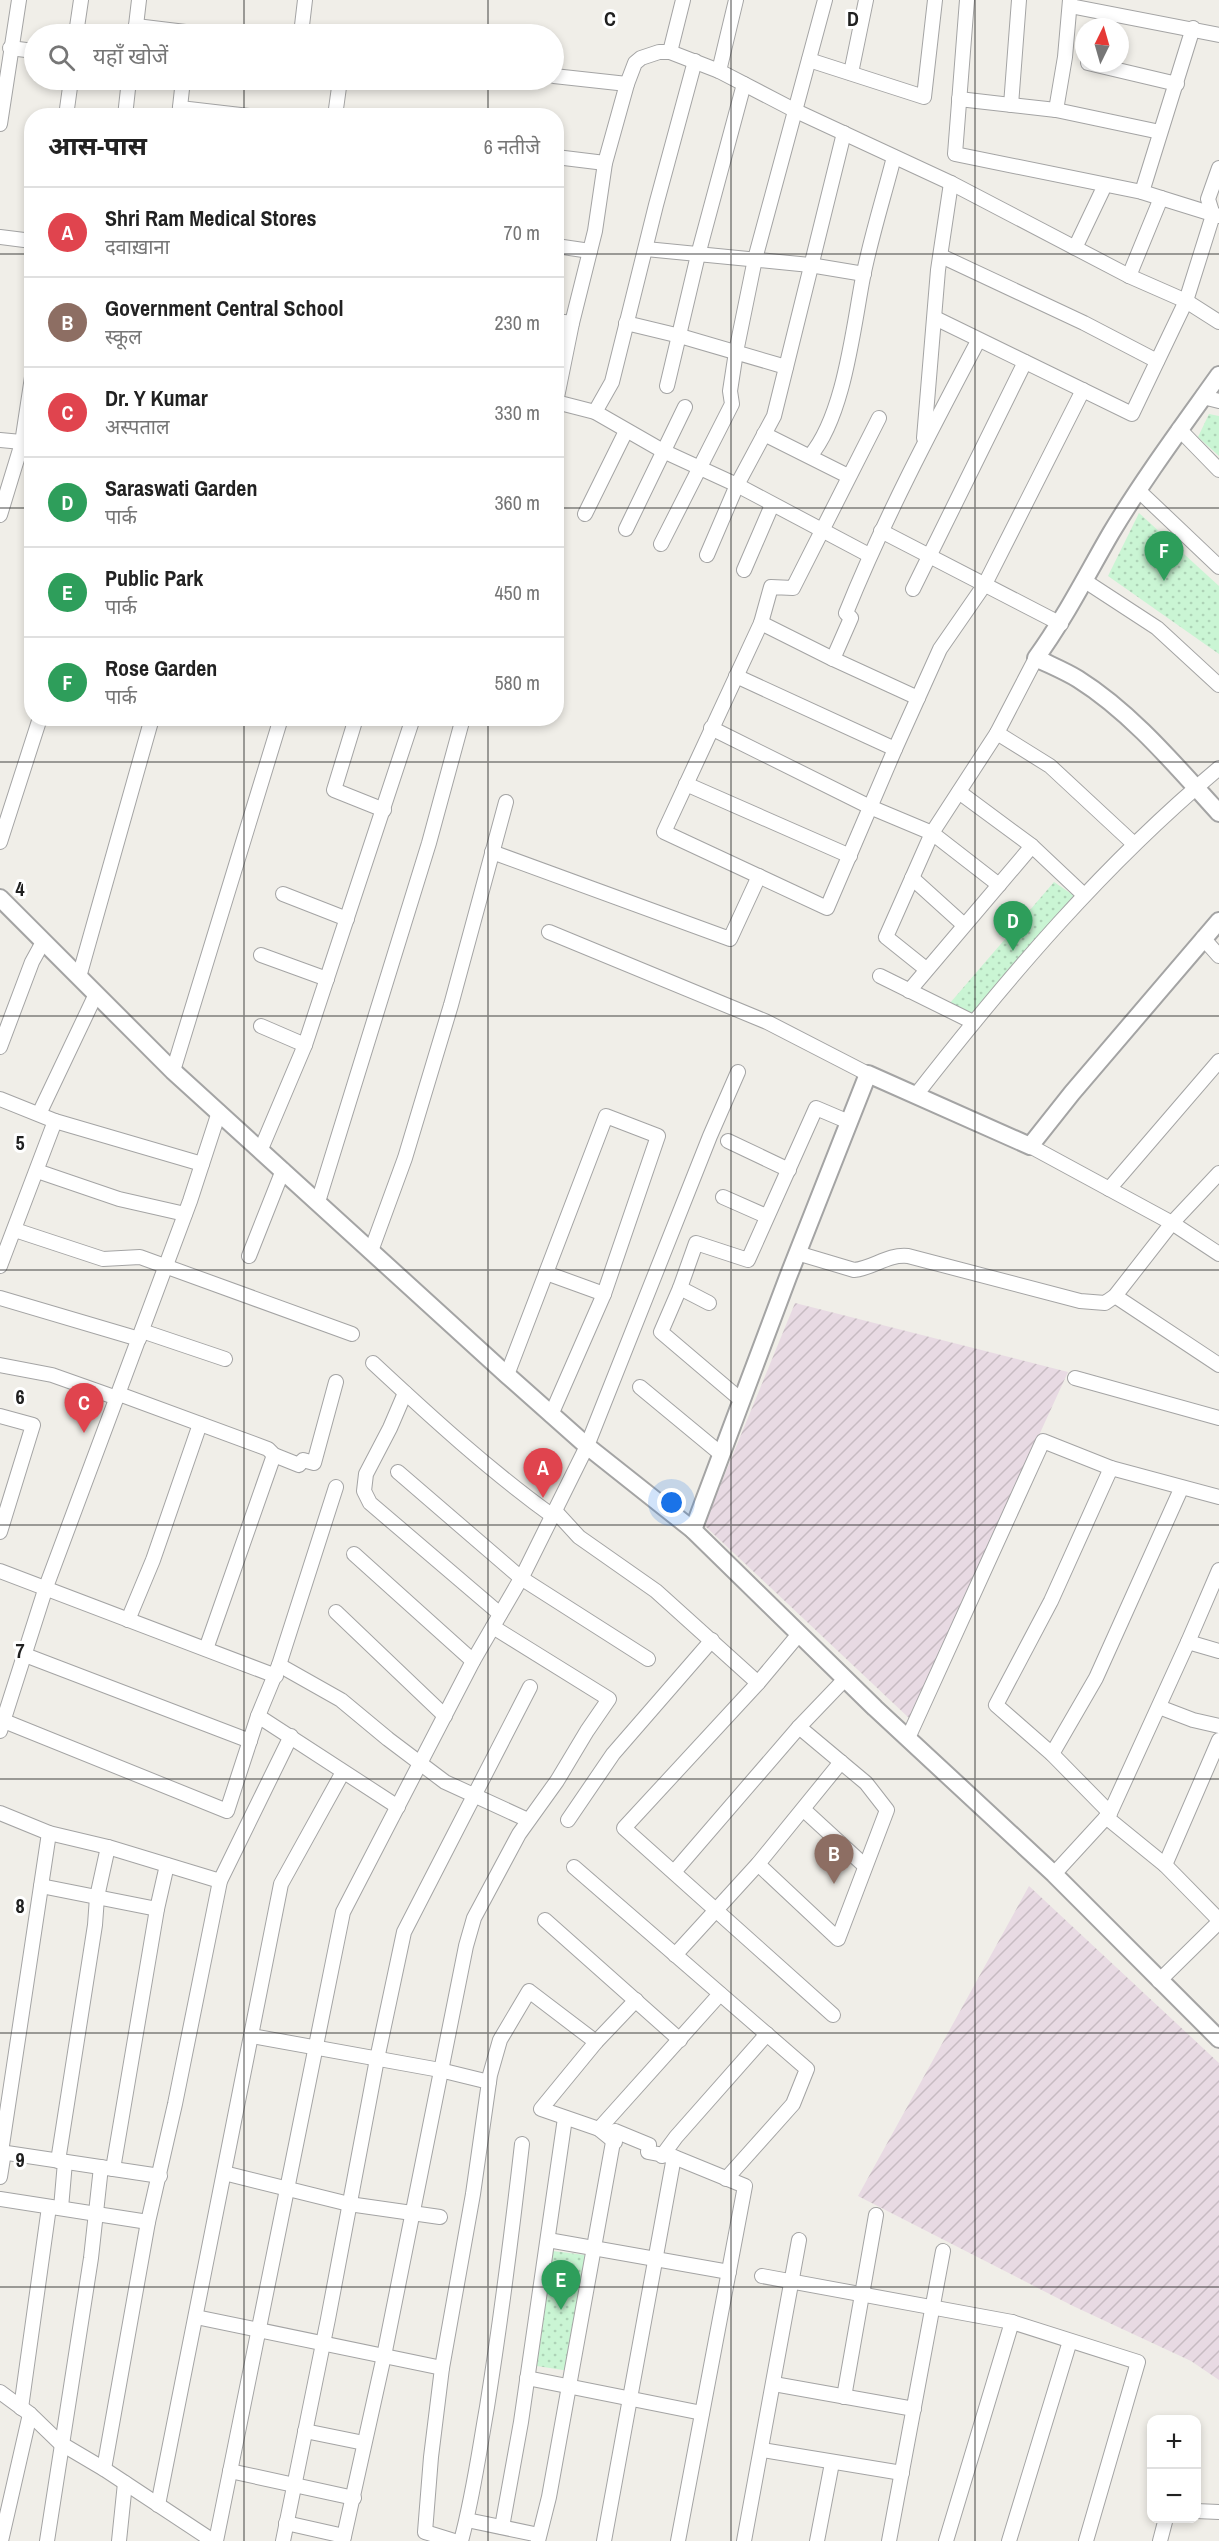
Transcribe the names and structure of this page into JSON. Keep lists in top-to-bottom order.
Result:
{
  "north": "top",
  "page": {
    "search": "यहाँ खोजें",
    "heading": ["आस-पास", "6 नतीजे"],
    "list": [
      {
        "mark": "A",
        "name": "Shri Ram Medical Stores",
        "note": "दवाख़ाना",
        "value": "70 m"
      },
      {
        "mark": "B",
        "name": "Government Central School",
        "note": "स्कूल",
        "value": "230 m"
      },
      {
        "mark": "C",
        "name": "Dr. Y Kumar",
        "note": "अस्पताल",
        "value": "330 m"
      },
      {
        "mark": "D",
        "name": "Saraswati Garden",
        "note": "पार्क",
        "value": "360 m"
      },
      {
        "mark": "E",
        "name": "Public Park",
        "note": "पार्क",
        "value": "450 m"
      },
      {
        "mark": "F",
        "name": "Rose Garden",
        "note": "पार्क",
        "value": "580 m"
      }
    ],
    "pins": [
      "F",
      "D",
      "C",
      "A",
      "B",
      "E"
    ],
    "map_buttons": ["+", "−"]
  },
  "grid": {
    "columns": ["C", "D"],
    "rows": [
      "4",
      "5",
      "6",
      "7",
      "8",
      "9"
    ]
  }
}
